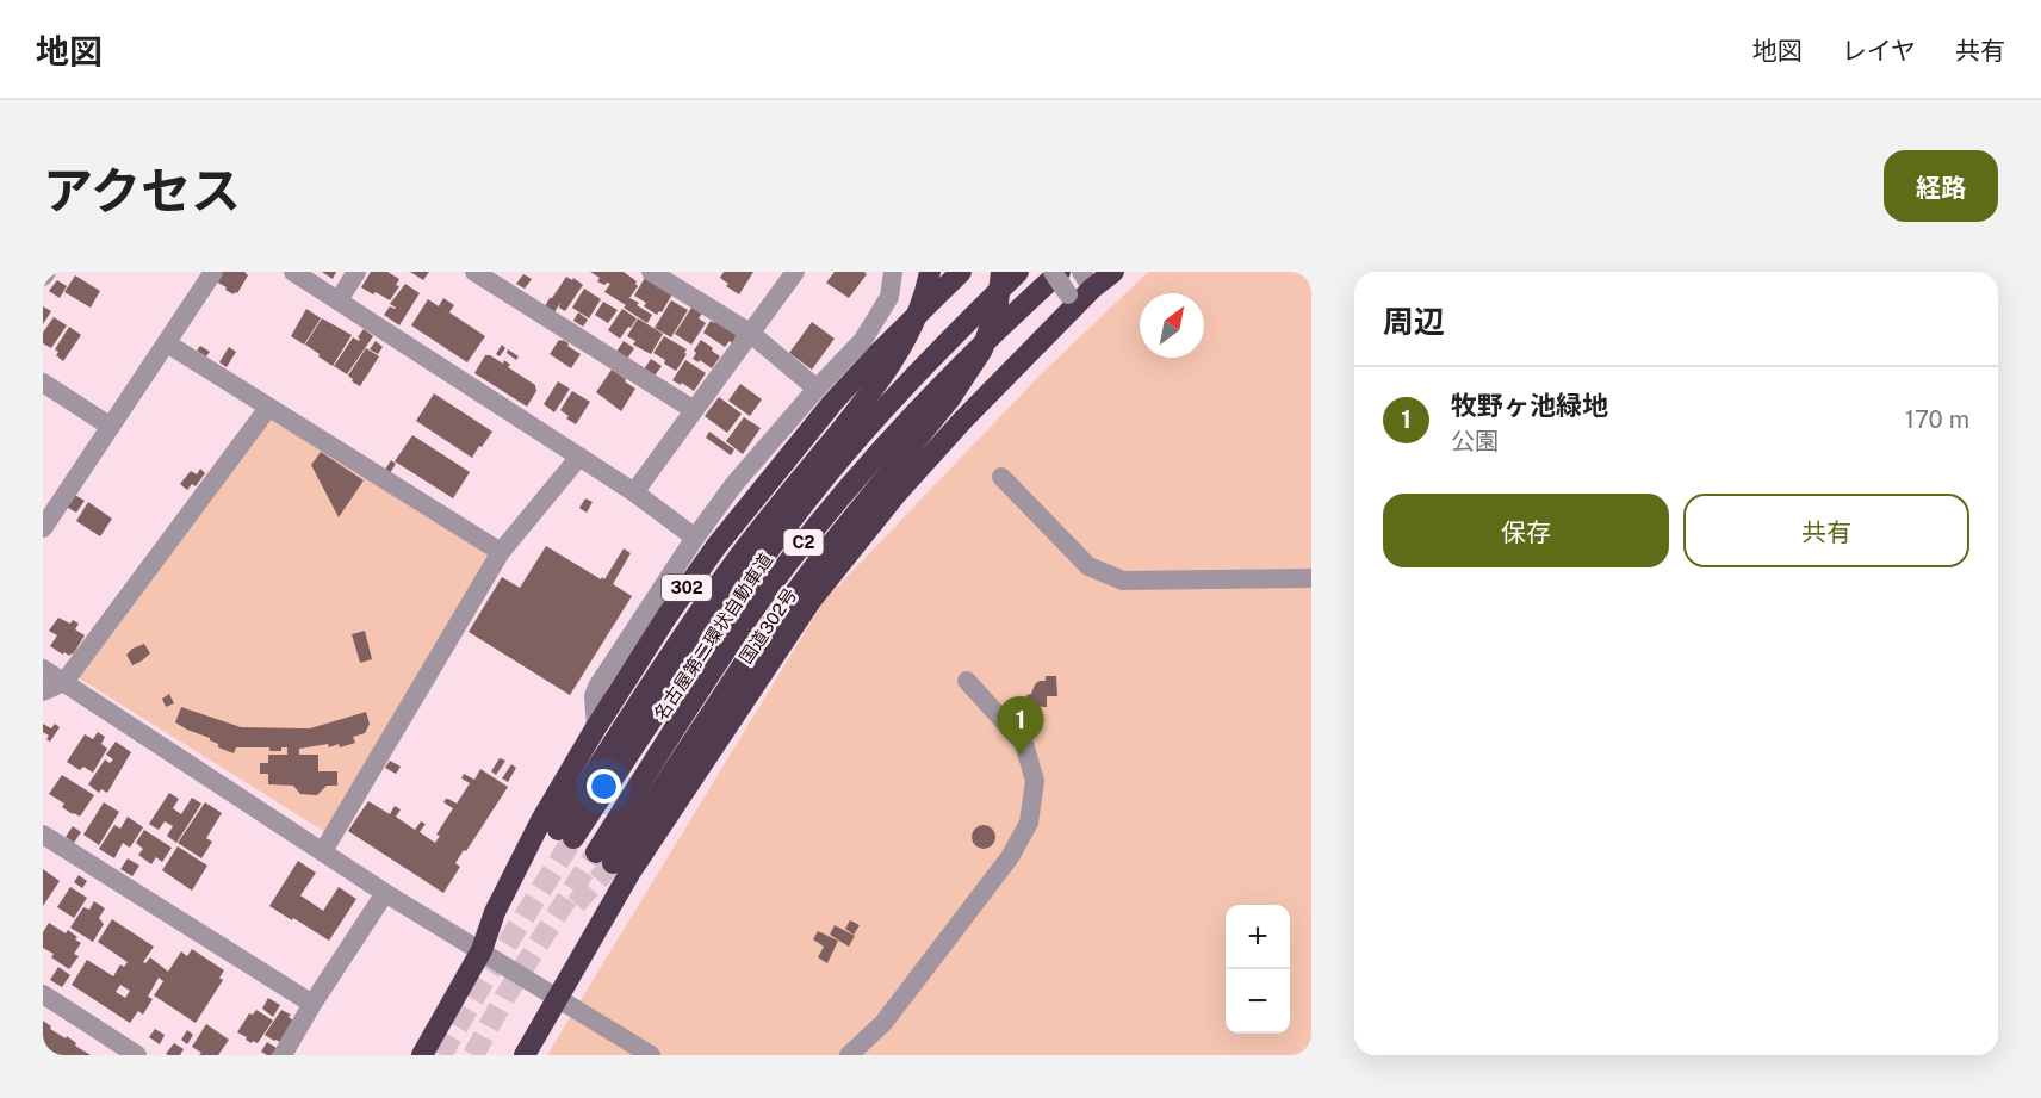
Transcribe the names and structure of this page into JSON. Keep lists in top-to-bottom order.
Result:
{
  "streets": {
    "highway": [
      "C2",
      "302",
      "国道302号",
      "名古屋第二環状自動車道"
    ]
  },
  "north": "top right",
  "page": {
    "header": "地図",
    "nav": ["地図", "レイヤ", "共有"],
    "title": "アクセス",
    "buttons": [
      "経路",
      ["保存", "共有"]
    ],
    "heading": "周辺",
    "list": [
      {
        "mark": "1",
        "name": "牧野ヶ池緑地",
        "note": "公園",
        "value": "170 m"
      }
    ],
    "pins": "1",
    "map_buttons": ["+", "−"]
  }
}
